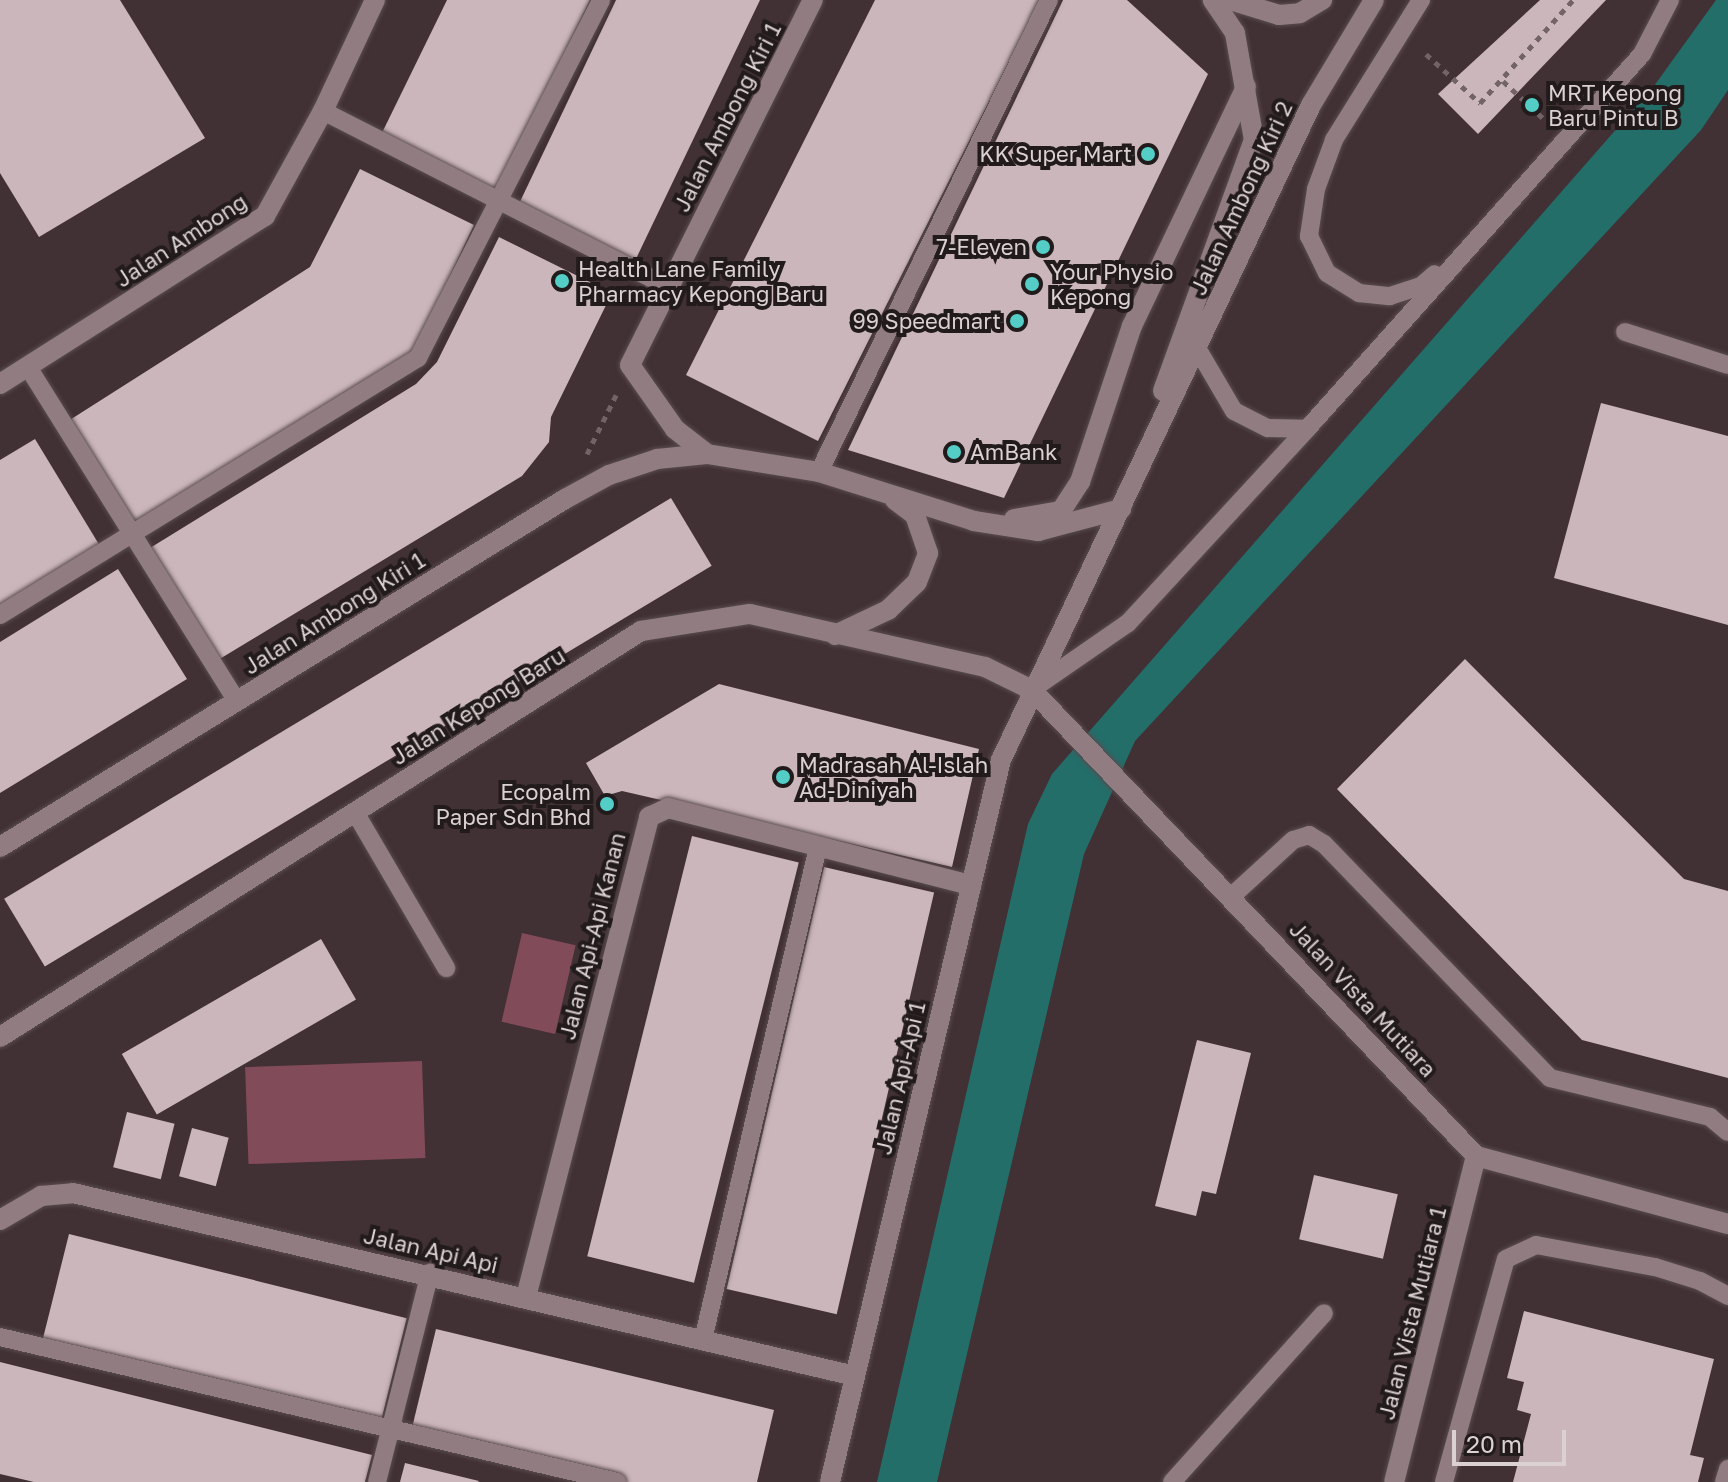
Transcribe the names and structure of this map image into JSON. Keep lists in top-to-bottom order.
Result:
{
  "streets": {
    "street": [
      "Jalan Ambong Kiri 1",
      "Jalan Ambong Kiri 2",
      "Jalan Ambong",
      "Jalan Kepong Baru",
      "Jalan Api-Api Kanan",
      "Jalan Vista Mutiara",
      "Jalan Api-Api 1",
      "Jalan Api Api",
      "Jalan Vista Mutiara 1"
    ]
  },
  "crossings": [
    ["Jalan Ambong Kiri 1", "Jalan Ambong Kiri 2"],
    ["Jalan Ambong Kiri 2", "Jalan Kepong Baru"],
    ["Jalan Ambong Kiri 2", "Jalan Vista Mutiara"],
    ["Jalan Ambong Kiri 2", "Jalan Api-Api 1"],
    ["Jalan Kepong Baru", "Jalan Vista Mutiara"],
    ["Jalan Kepong Baru", "Jalan Api-Api 1"],
    ["Jalan Api-Api Kanan", "Jalan Api-Api 1"],
    ["Jalan Api-Api Kanan", "Jalan Api Api"],
    ["Jalan Vista Mutiara", "Jalan Api-Api 1"],
    ["Jalan Vista Mutiara", "Jalan Vista Mutiara 1"],
    ["Jalan Api-Api 1", "Jalan Api Api"]
  ],
  "places": [
    "MRT Kepong Baru Pintu B",
    "KK Super Mart",
    "7-Eleven",
    "Health Lane Family Pharmacy Kepong Baru",
    "Your Physio Kepong",
    "99 Speedmart",
    "AmBank",
    "Madrasah Al-Islah Ad-Diniyah",
    "Ecopalm Paper Sdn Bhd"
  ],
  "scale_bar": "20 m"
}
